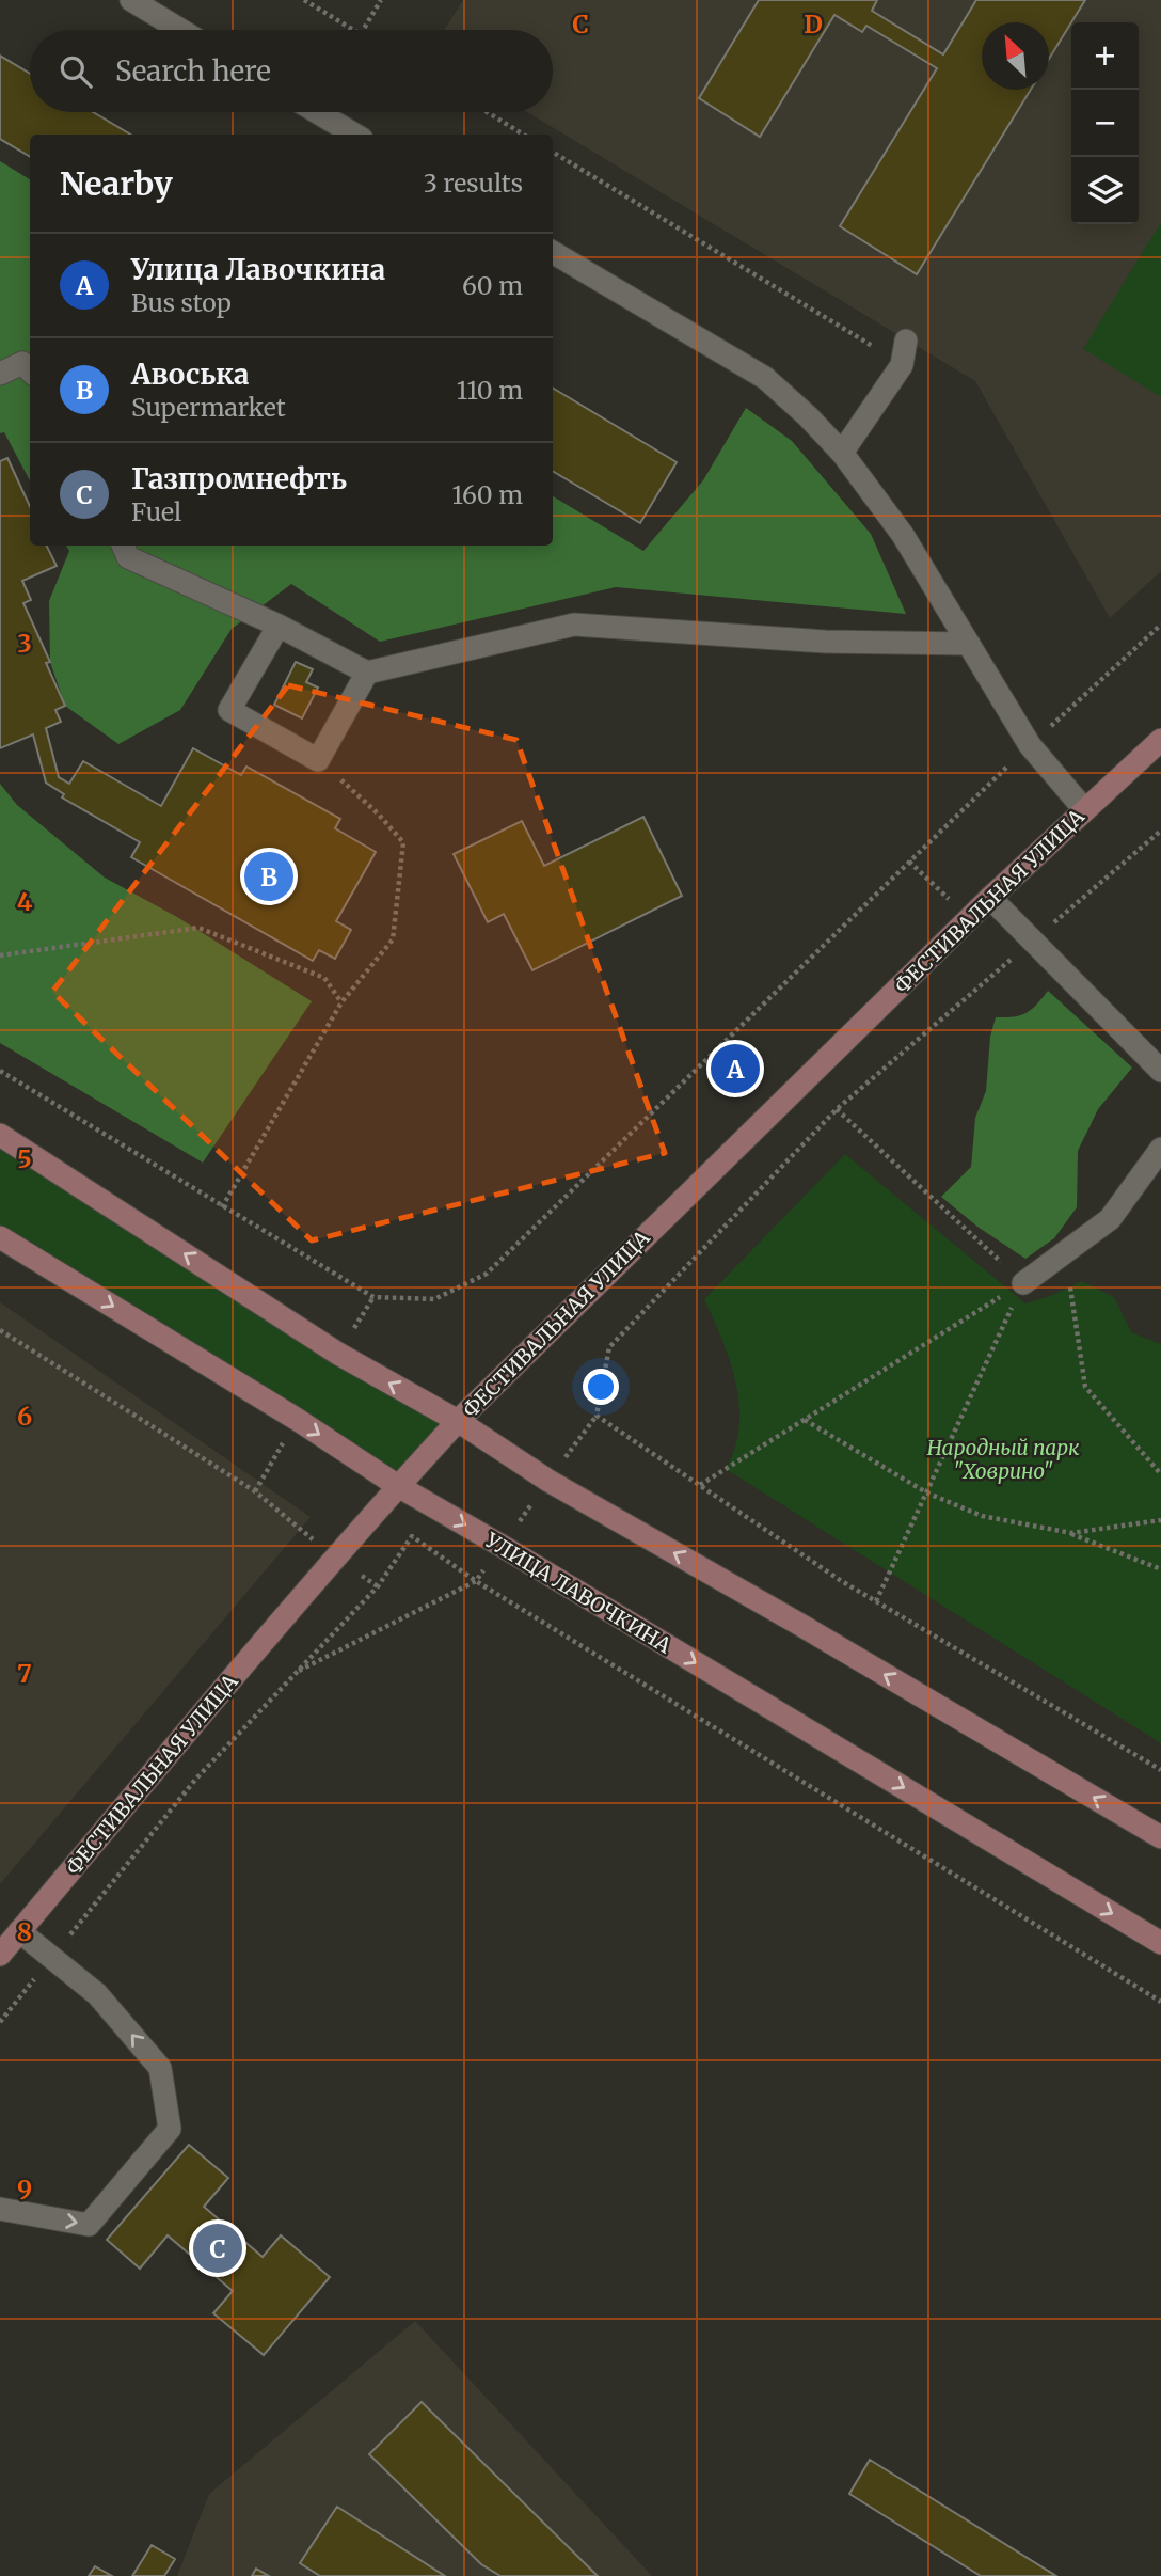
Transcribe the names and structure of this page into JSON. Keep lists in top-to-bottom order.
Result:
{
  "streets": {
    "main road": ["ФЕСТИВАЛЬНАЯ УЛИЦА", "УЛИЦА ЛАВОЧКИНА"]
  },
  "crossings": [
    ["ФЕСТИВАЛЬНАЯ УЛИЦА", "УЛИЦА ЛАВОЧКИНА"]
  ],
  "parks": ["Народный парк \"Ховрино\""],
  "north": "top left",
  "page": {
    "map_buttons": ["+", "−"],
    "search": "Search here",
    "heading": ["Nearby", "3 results"],
    "list": [
      {
        "mark": "A",
        "name": "Улица Лавочкина",
        "note": "Bus stop",
        "value": "60 m"
      },
      {
        "mark": "B",
        "name": "Авоська",
        "note": "Supermarket",
        "value": "110 m"
      },
      {
        "mark": "C",
        "name": "Газпромнефть",
        "note": "Fuel",
        "value": "160 m"
      }
    ],
    "pins": ["B", "A", "C"]
  },
  "grid": {
    "columns": ["C", "D"],
    "rows": [
      "3",
      "4",
      "5",
      "6",
      "7",
      "8",
      "9"
    ]
  }
}
